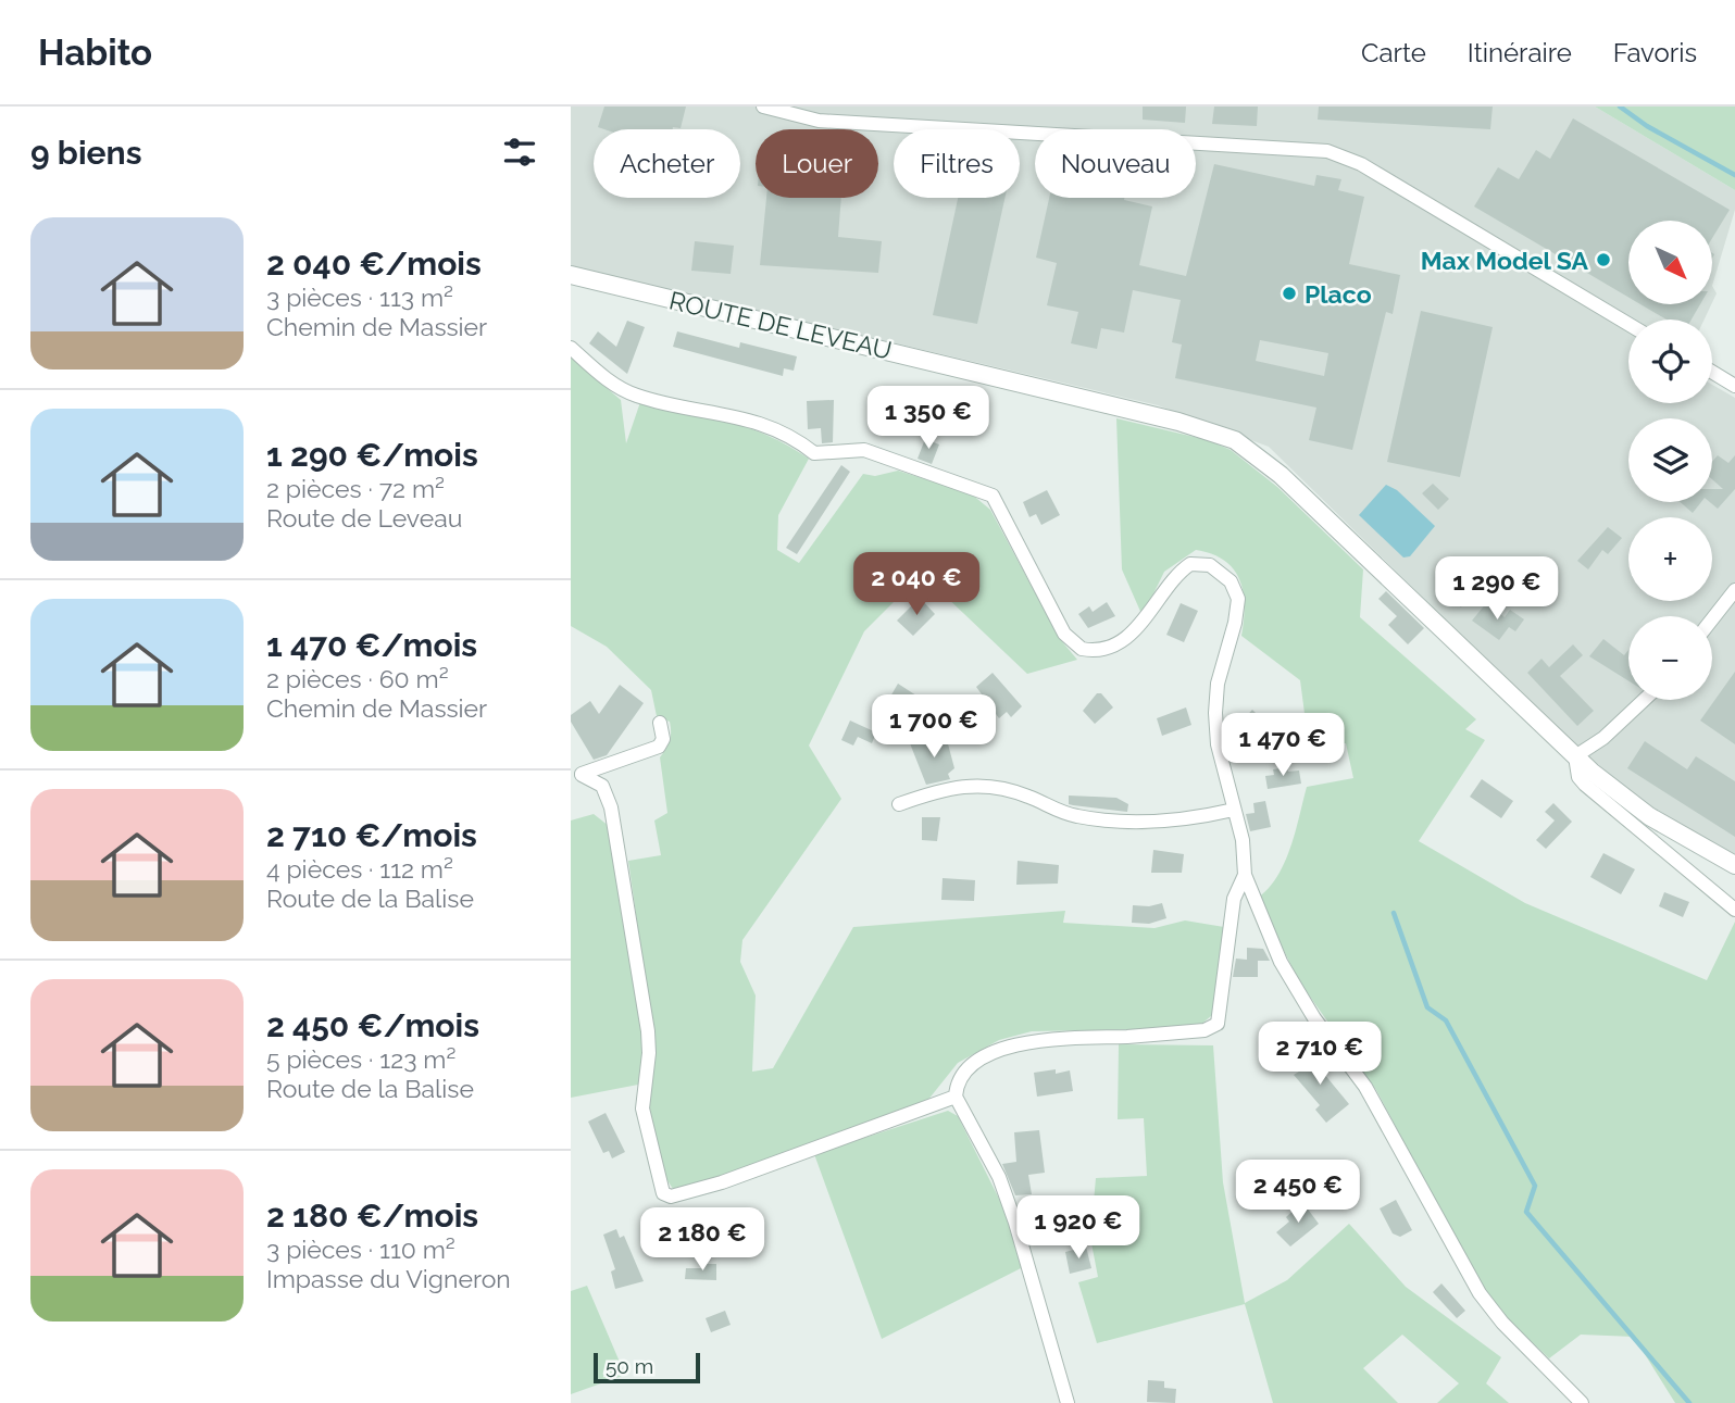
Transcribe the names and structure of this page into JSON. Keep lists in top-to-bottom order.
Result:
{
  "streets": {
    "street": ["ROUTE DE LEVEAU"]
  },
  "places": ["Max Model SA", "Placo"],
  "scale_bar": "50 m",
  "north": "bottom right",
  "page": {
    "header": "Habito",
    "nav": ["Carte", "Itinéraire", "Favoris"],
    "heading": "9 biens",
    "chip": [
      "Acheter",
      "Louer",
      "Filtres",
      "Nouveau"
    ],
    "list": [
      {
        "name": "2 040 €/mois",
        "note": "3 pièces · 113 m² · Chemin de Massier"
      },
      {
        "name": "1 290 €/mois",
        "note": "2 pièces · 72 m² · Route de Leveau"
      },
      {
        "name": "1 470 €/mois",
        "note": "2 pièces · 60 m² · Chemin de Massier"
      },
      {
        "name": "2 710 €/mois",
        "note": "4 pièces · 112 m² · Route de la Balise"
      },
      {
        "name": "2 450 €/mois",
        "note": "5 pièces · 123 m² · Route de la Balise"
      },
      {
        "name": "2 180 €/mois",
        "note": "3 pièces · 110 m² · Impasse du Vigneron"
      }
    ],
    "map_buttons": ["+", "−"],
    "price": [
      "1 350 €",
      "2 040 €",
      "1 290 €",
      "1 700 €",
      "1 470 €",
      "2 710 €",
      "2 450 €",
      "1 920 €",
      "2 180 €"
    ],
    "scale": "50 m"
  }
}
